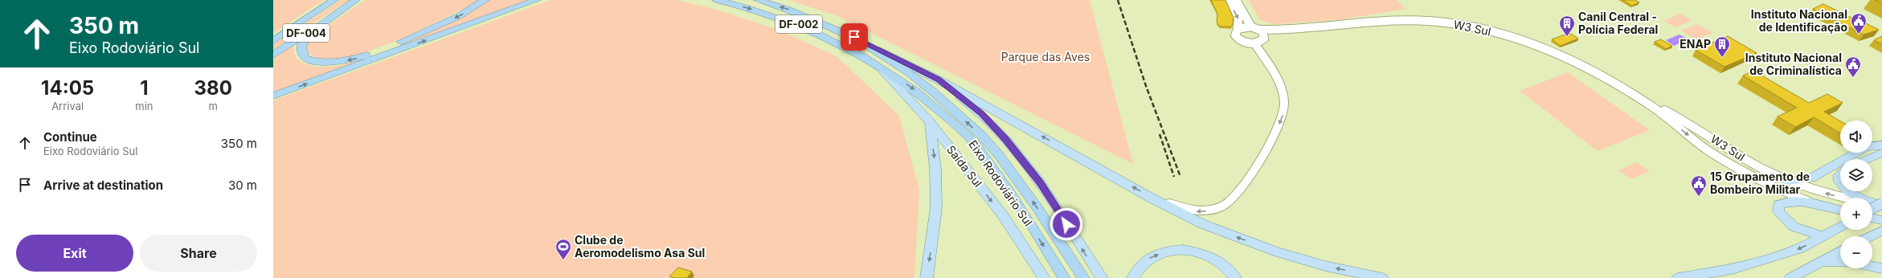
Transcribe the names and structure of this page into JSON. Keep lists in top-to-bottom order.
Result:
{
  "streets": {
    "highway": ["DF-002", "DF-004", "Eixo Rodoviário Sul"],
    "main road": ["W3 Sul", "Saída Sul"]
  },
  "crossings": [
    ["Saída Sul", "Eixo Rodoviário Sul"]
  ],
  "parks": ["Parque das Aves"],
  "places": {
    "public building": ["Instituto Nacional de Identificação", "Instituto Nacional de Criminalística", "15 Grupamento de Bombeiro Militar"],
    "building": ["Canil Central - Polícia Federal", "ENAP"],
    "sports": ["Clube de Aeromodelismo Asa Sul"]
  },
  "page": {
    "turn": ["350 m", "Eixo Rodoviário Sul"],
    "eta": [
      "14:05",
      "Arrival",
      "1",
      "min",
      "380",
      "m"
    ],
    "map_buttons": ["+", "−"],
    "list": [
      {
        "name": "Continue",
        "note": "Eixo Rodoviário Sul",
        "value": "350 m"
      },
      {
        "name": "Arrive at destination",
        "value": "30 m"
      }
    ],
    "buttons": ["Exit", "Share"]
  }
}
